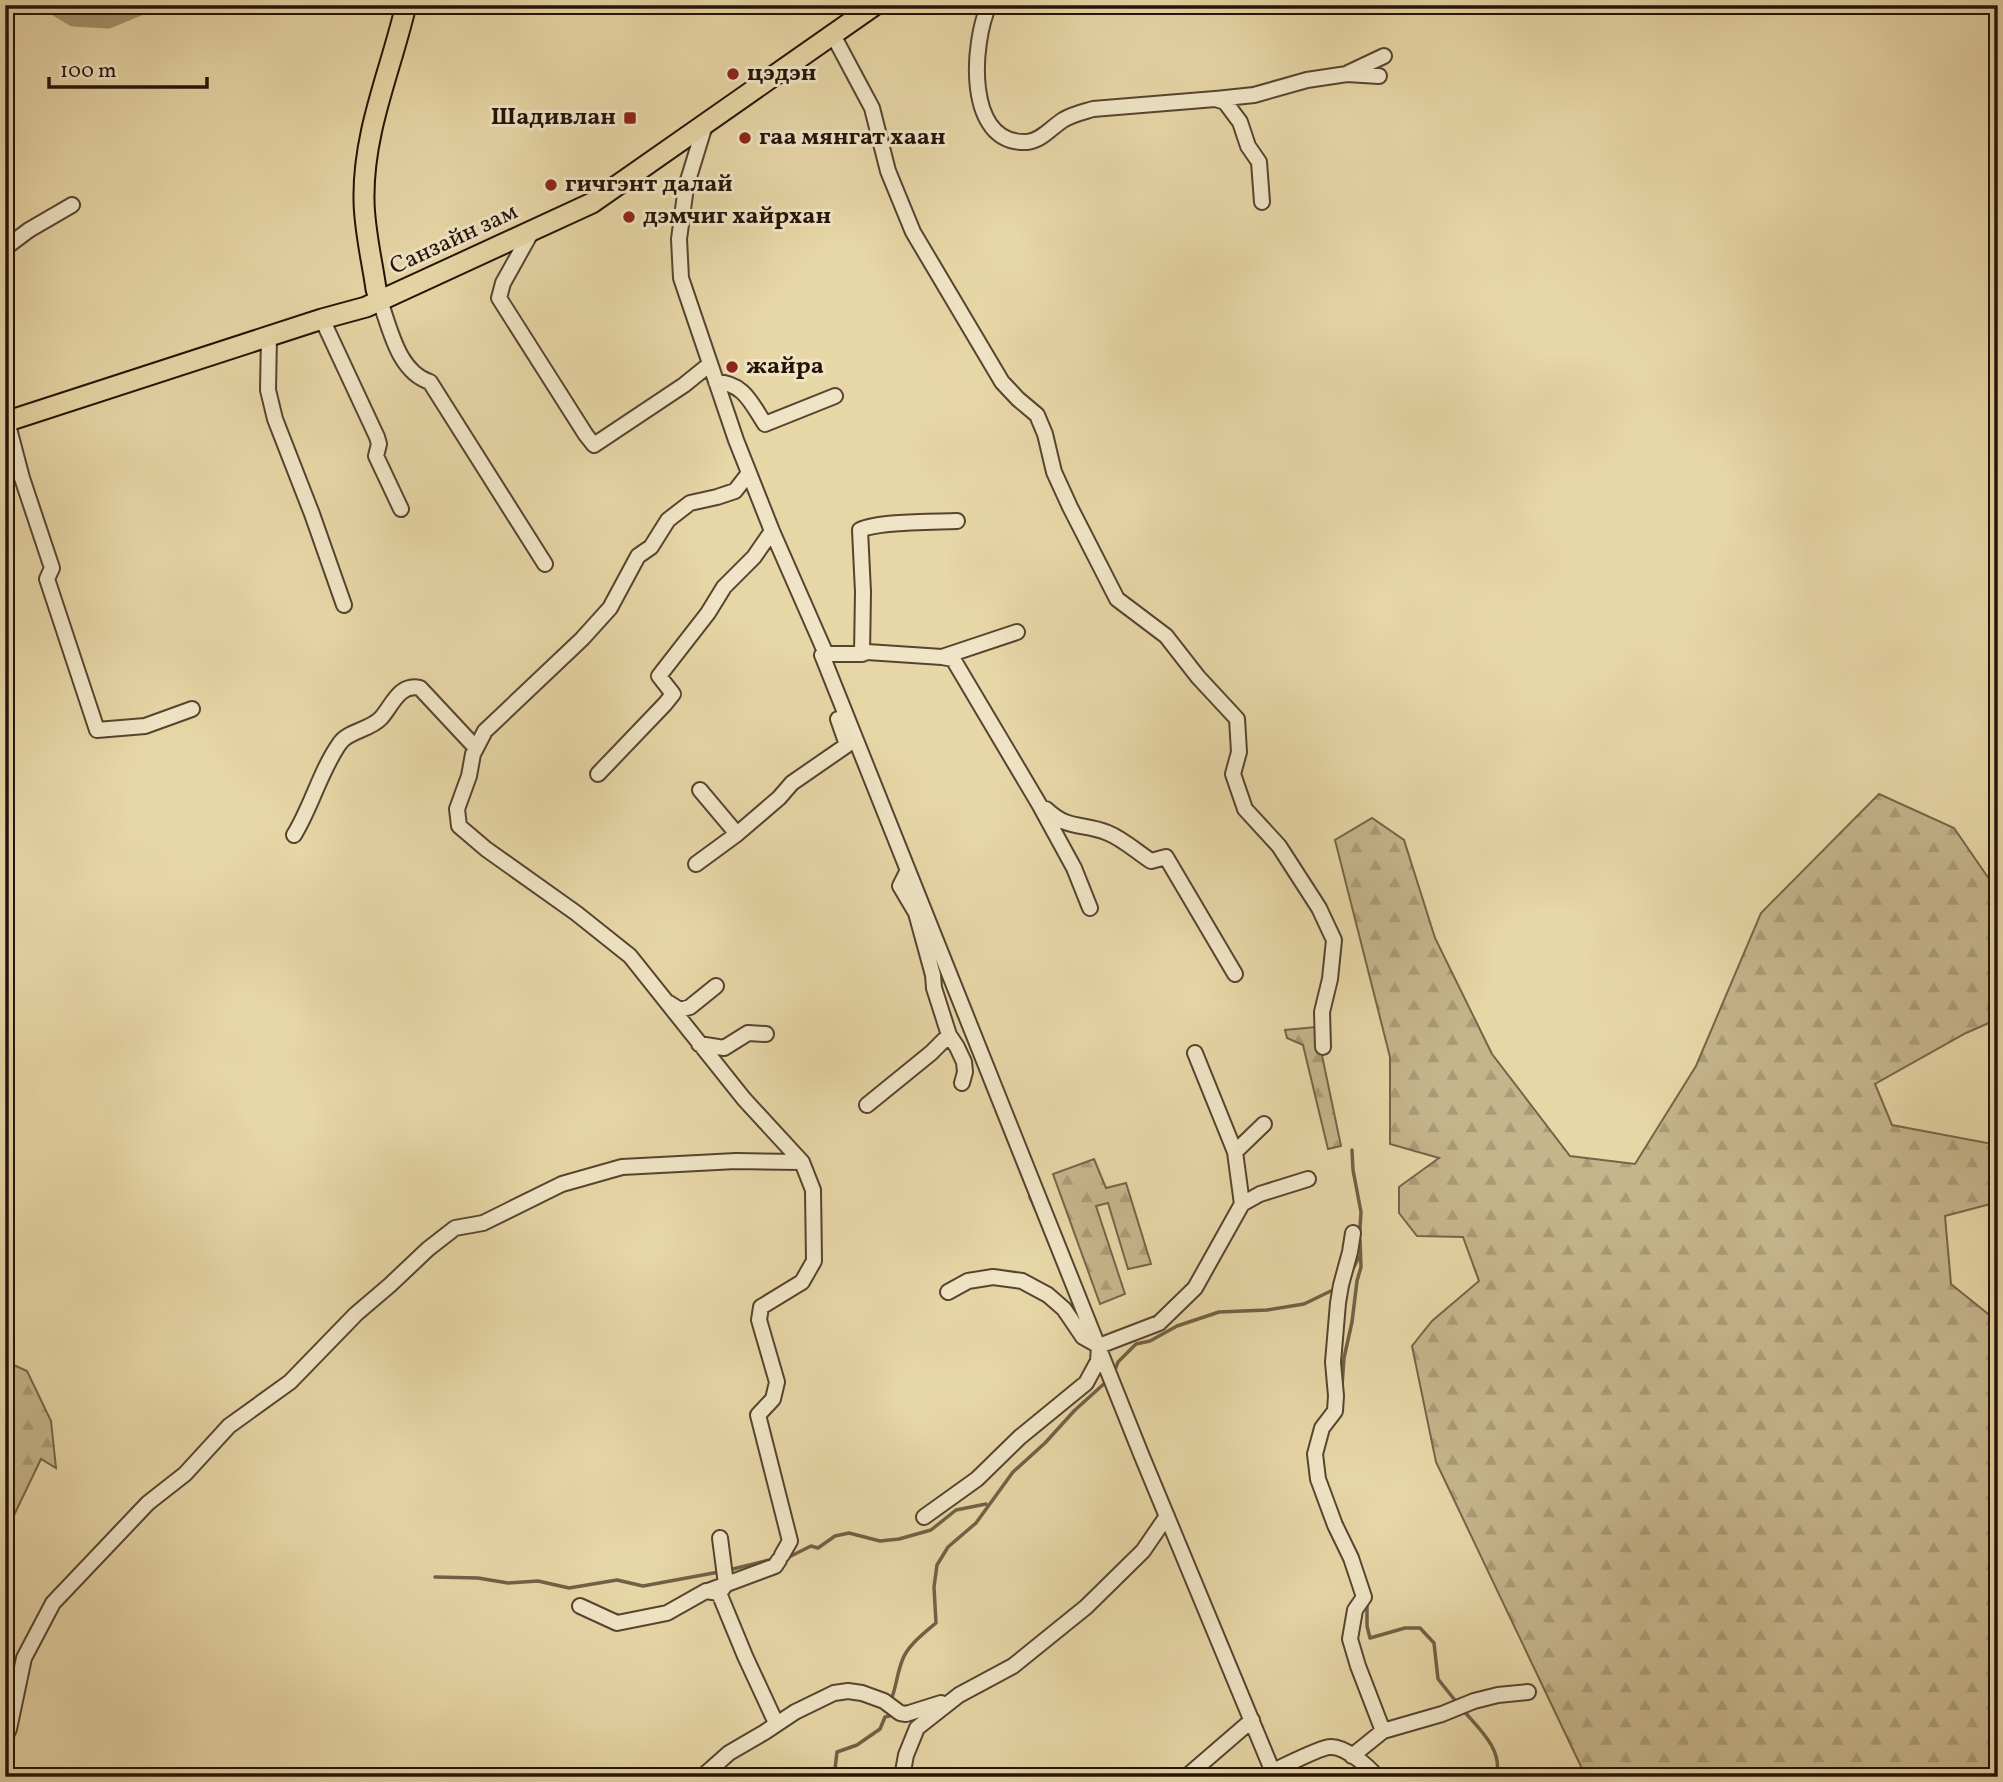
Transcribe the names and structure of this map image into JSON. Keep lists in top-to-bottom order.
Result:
{
  "streets": {
    "main road": ["Санзайн зам"]
  },
  "places": {
    "other": [
      "цэдэн",
      "гаа мянгат хаан",
      "гичгэнт далай",
      "дэмчиг хайрхан",
      "жайра"
    ],
    "transit": ["Шадивлан"]
  },
  "scale_bar": "100 m"
}
